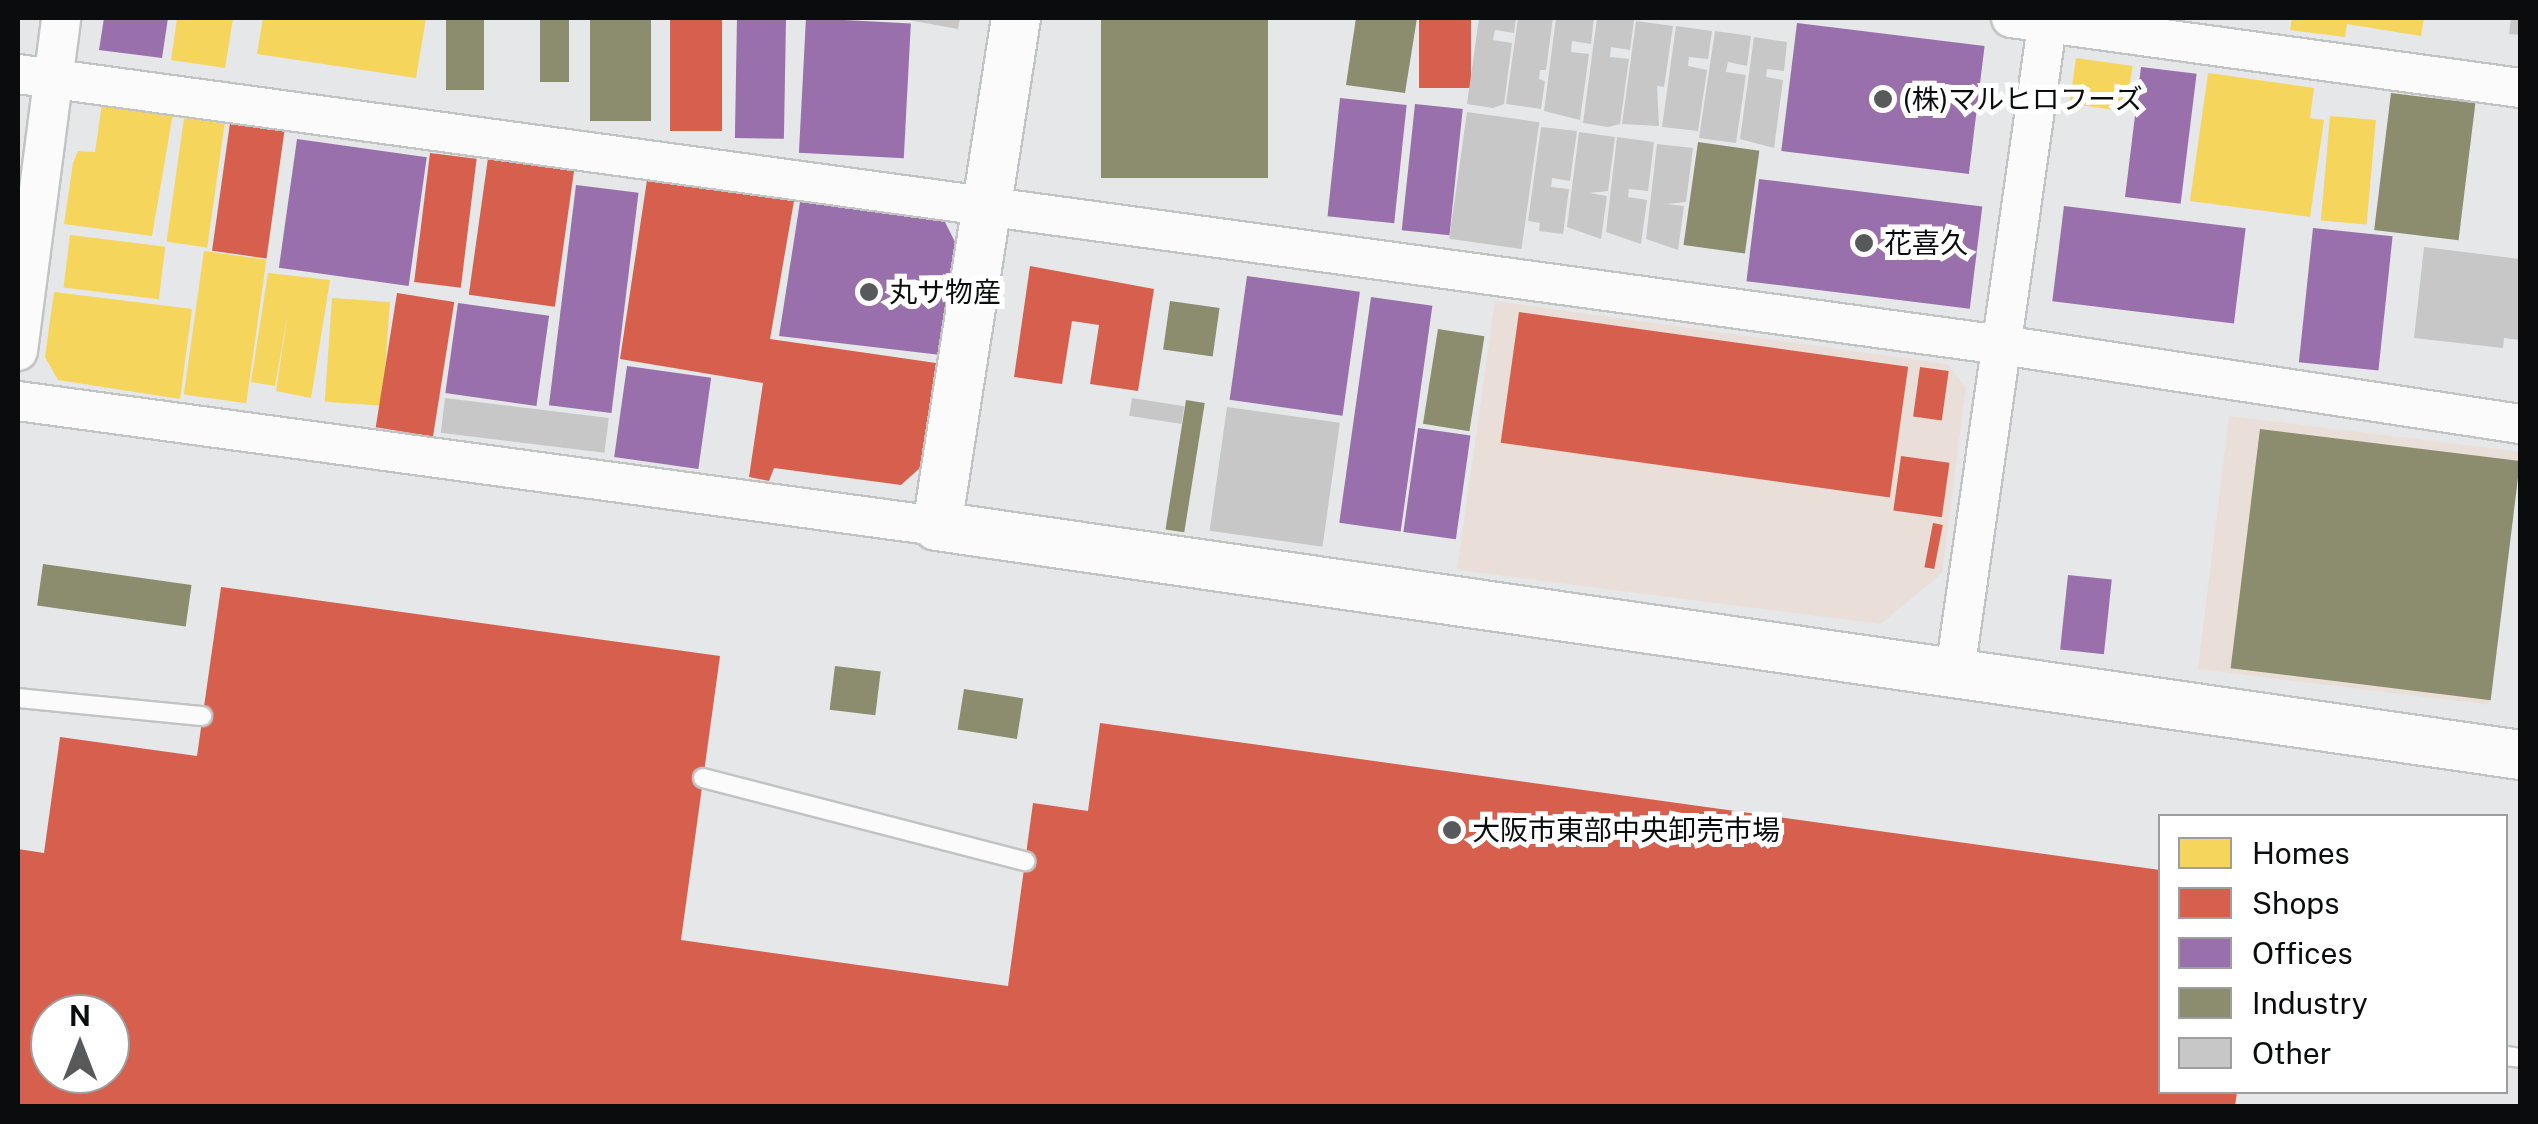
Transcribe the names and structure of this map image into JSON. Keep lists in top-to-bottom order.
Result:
{
  "places": [
    "(株)マルヒロフーズ",
    "花喜久",
    "丸サ物産",
    "大阪市東部中央卸売市場"
  ],
  "legend": [
    "Homes",
    "Shops",
    "Offices",
    "Industry",
    "Other"
  ],
  "north": "top"
}
